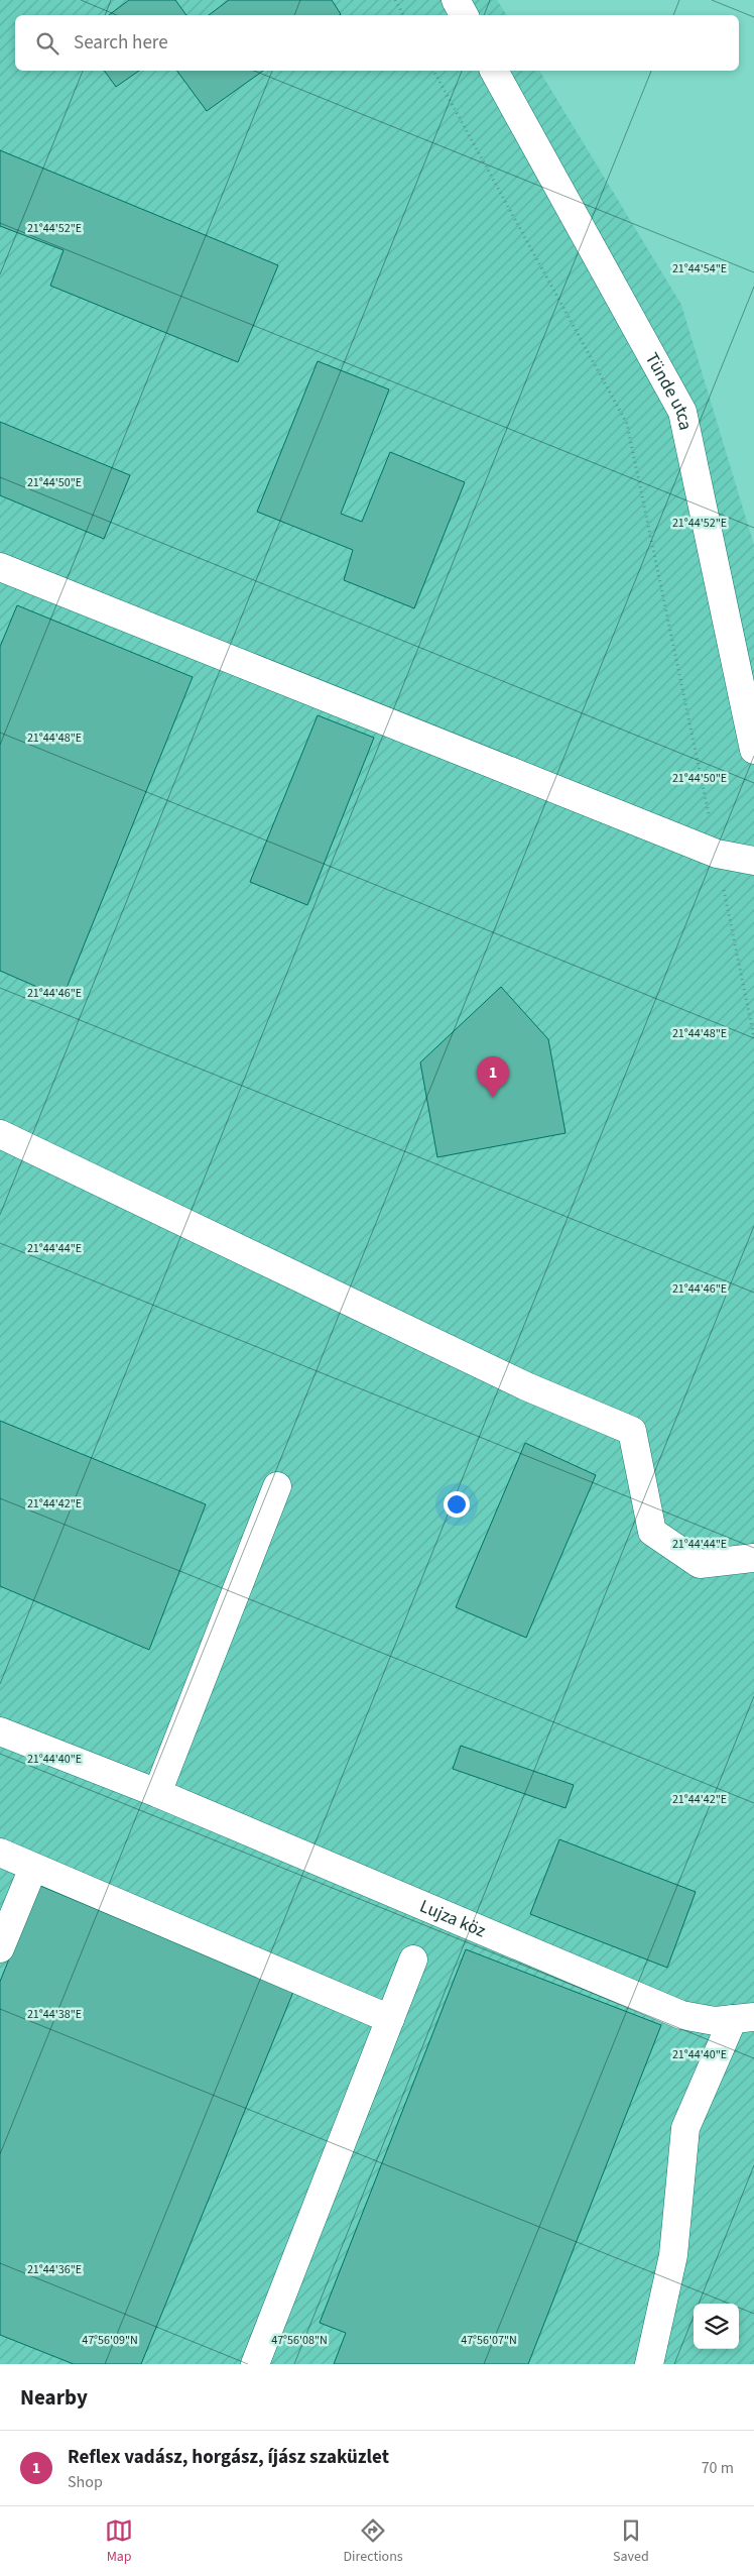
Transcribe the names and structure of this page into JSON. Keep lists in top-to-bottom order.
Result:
{
  "streets": {
    "street": ["Tünde utca", "Lujza köz"]
  },
  "page": {
    "search": "Search here",
    "pins": "1",
    "heading": "Nearby",
    "list": [
      {
        "mark": "1",
        "name": "Reflex vadász, horgász, íjász szaküzlet",
        "note": "Shop",
        "value": "70 m"
      }
    ],
    "nav": ["Map", "Directions", "Saved"]
  },
  "coordinates": [
    "21°44'52\"E",
    "21°44'54\"E",
    "21°44'50\"E",
    "21°44'48\"E",
    "21°44'46\"E",
    "21°44'44\"E",
    "21°44'42\"E",
    "21°44'40\"E",
    "21°44'38\"E",
    "21°44'36\"E",
    "47°56'09\"N",
    "47°56'08\"N",
    "47°56'07\"N"
  ]
}
